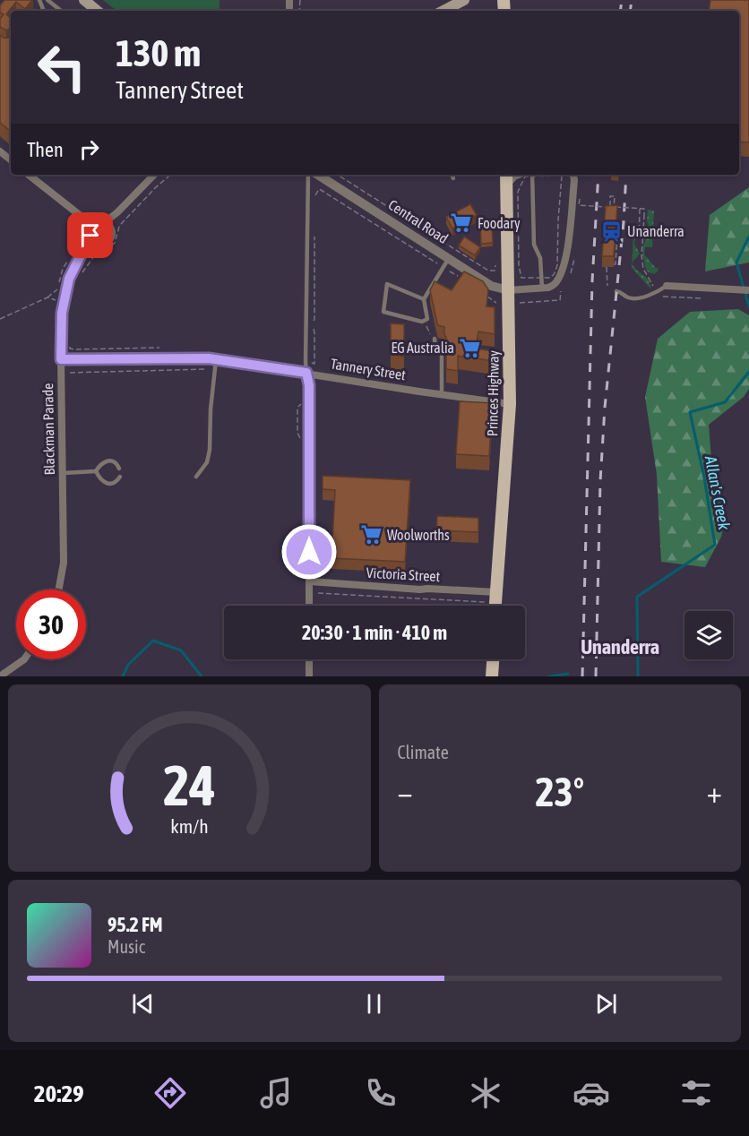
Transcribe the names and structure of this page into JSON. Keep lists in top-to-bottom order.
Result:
{
  "streets": {
    "main road": ["Princes Highway"],
    "street": [
      "Central Road",
      "Tannery Street",
      "Blackman Parade",
      "Victoria Street"
    ]
  },
  "crossings": [
    ["Central Road", "Princes Highway"],
    ["Tannery Street", "Princes Highway"],
    ["Tannery Street", "Blackman Parade"],
    ["Princes Highway", "Victoria Street"]
  ],
  "districts": ["Unanderra"],
  "water": ["Allan's Creek"],
  "places": {
    "supermarket": ["Foodary", "EG Australia", "Woolworths"],
    "station": ["Unanderra"]
  },
  "page": {
    "turn": ["130 m", "Tannery Street"],
    "then": "Then",
    "limit": "30",
    "trip": "20:30 · 1 min · 410 m",
    "tile": "Climate",
    "heat": ["−", "23°", "+"],
    "song": ["95.2 FM", "Music"],
    "tabs": "20:29",
    "gauge": ["24", "km/h"]
  }
}
